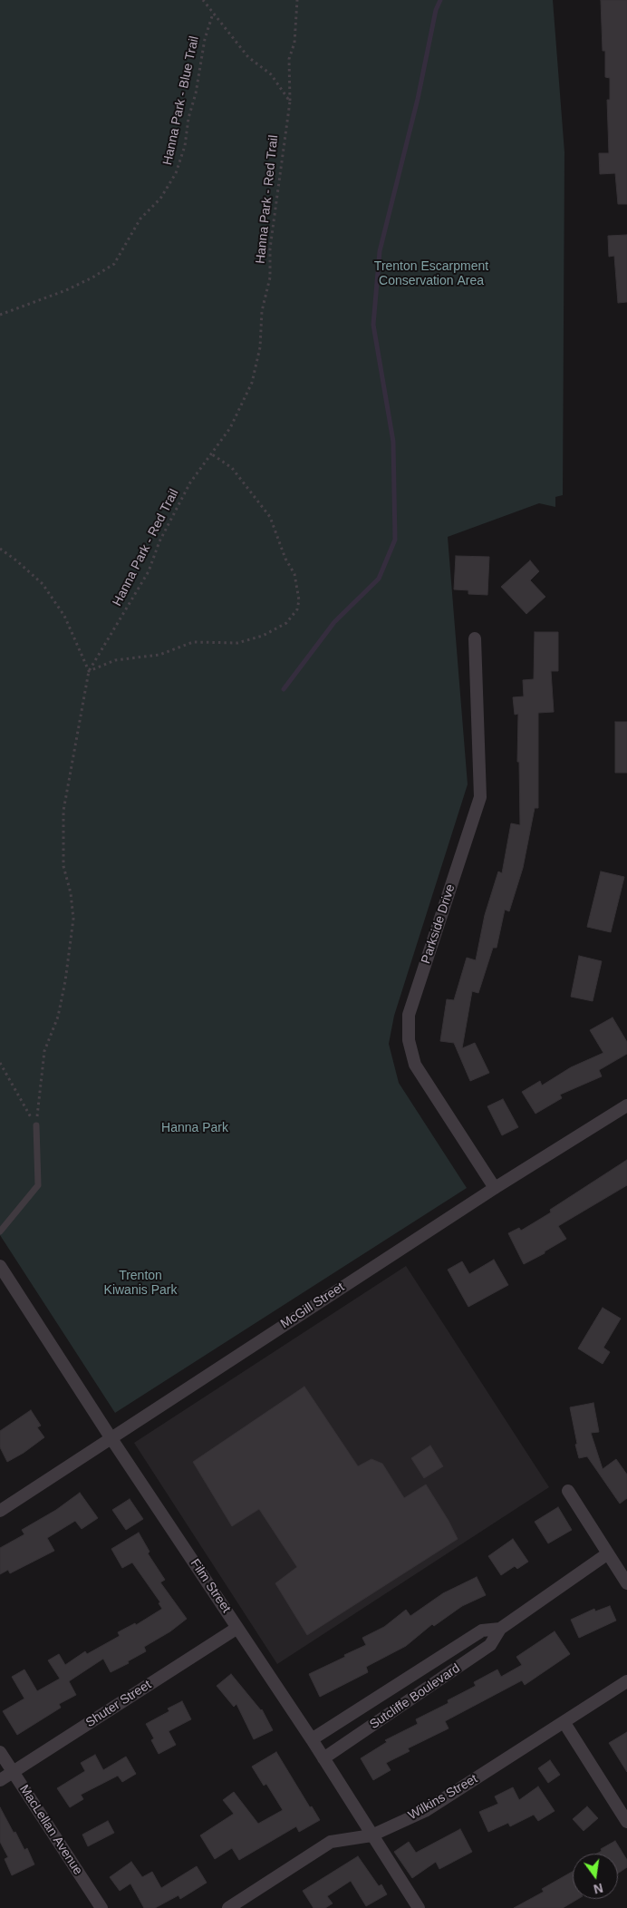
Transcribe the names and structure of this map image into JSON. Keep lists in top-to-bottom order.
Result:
{
  "streets": {
    "street": [
      "Parkside Drive",
      "McGill Street",
      "Film Street",
      "Sutcliffe Boulevard",
      "Shuter Street",
      "Wilkins Street",
      "MacLellan Avenue"
    ],
    "path": ["Hanna Park - Blue Trail", "Hanna Park - Red Trail"]
  },
  "crossings": [
    ["Parkside Drive", "McGill Street"],
    ["McGill Street", "Film Street"],
    ["Film Street", "Sutcliffe Boulevard"],
    ["Film Street", "Shuter Street"],
    ["Film Street", "Wilkins Street"],
    ["Shuter Street", "MacLellan Avenue"]
  ],
  "parks": ["Trenton Escarpment Conservation Area", "Hanna Park", "Trenton Kiwanis Park"],
  "north": "bottom"
}
